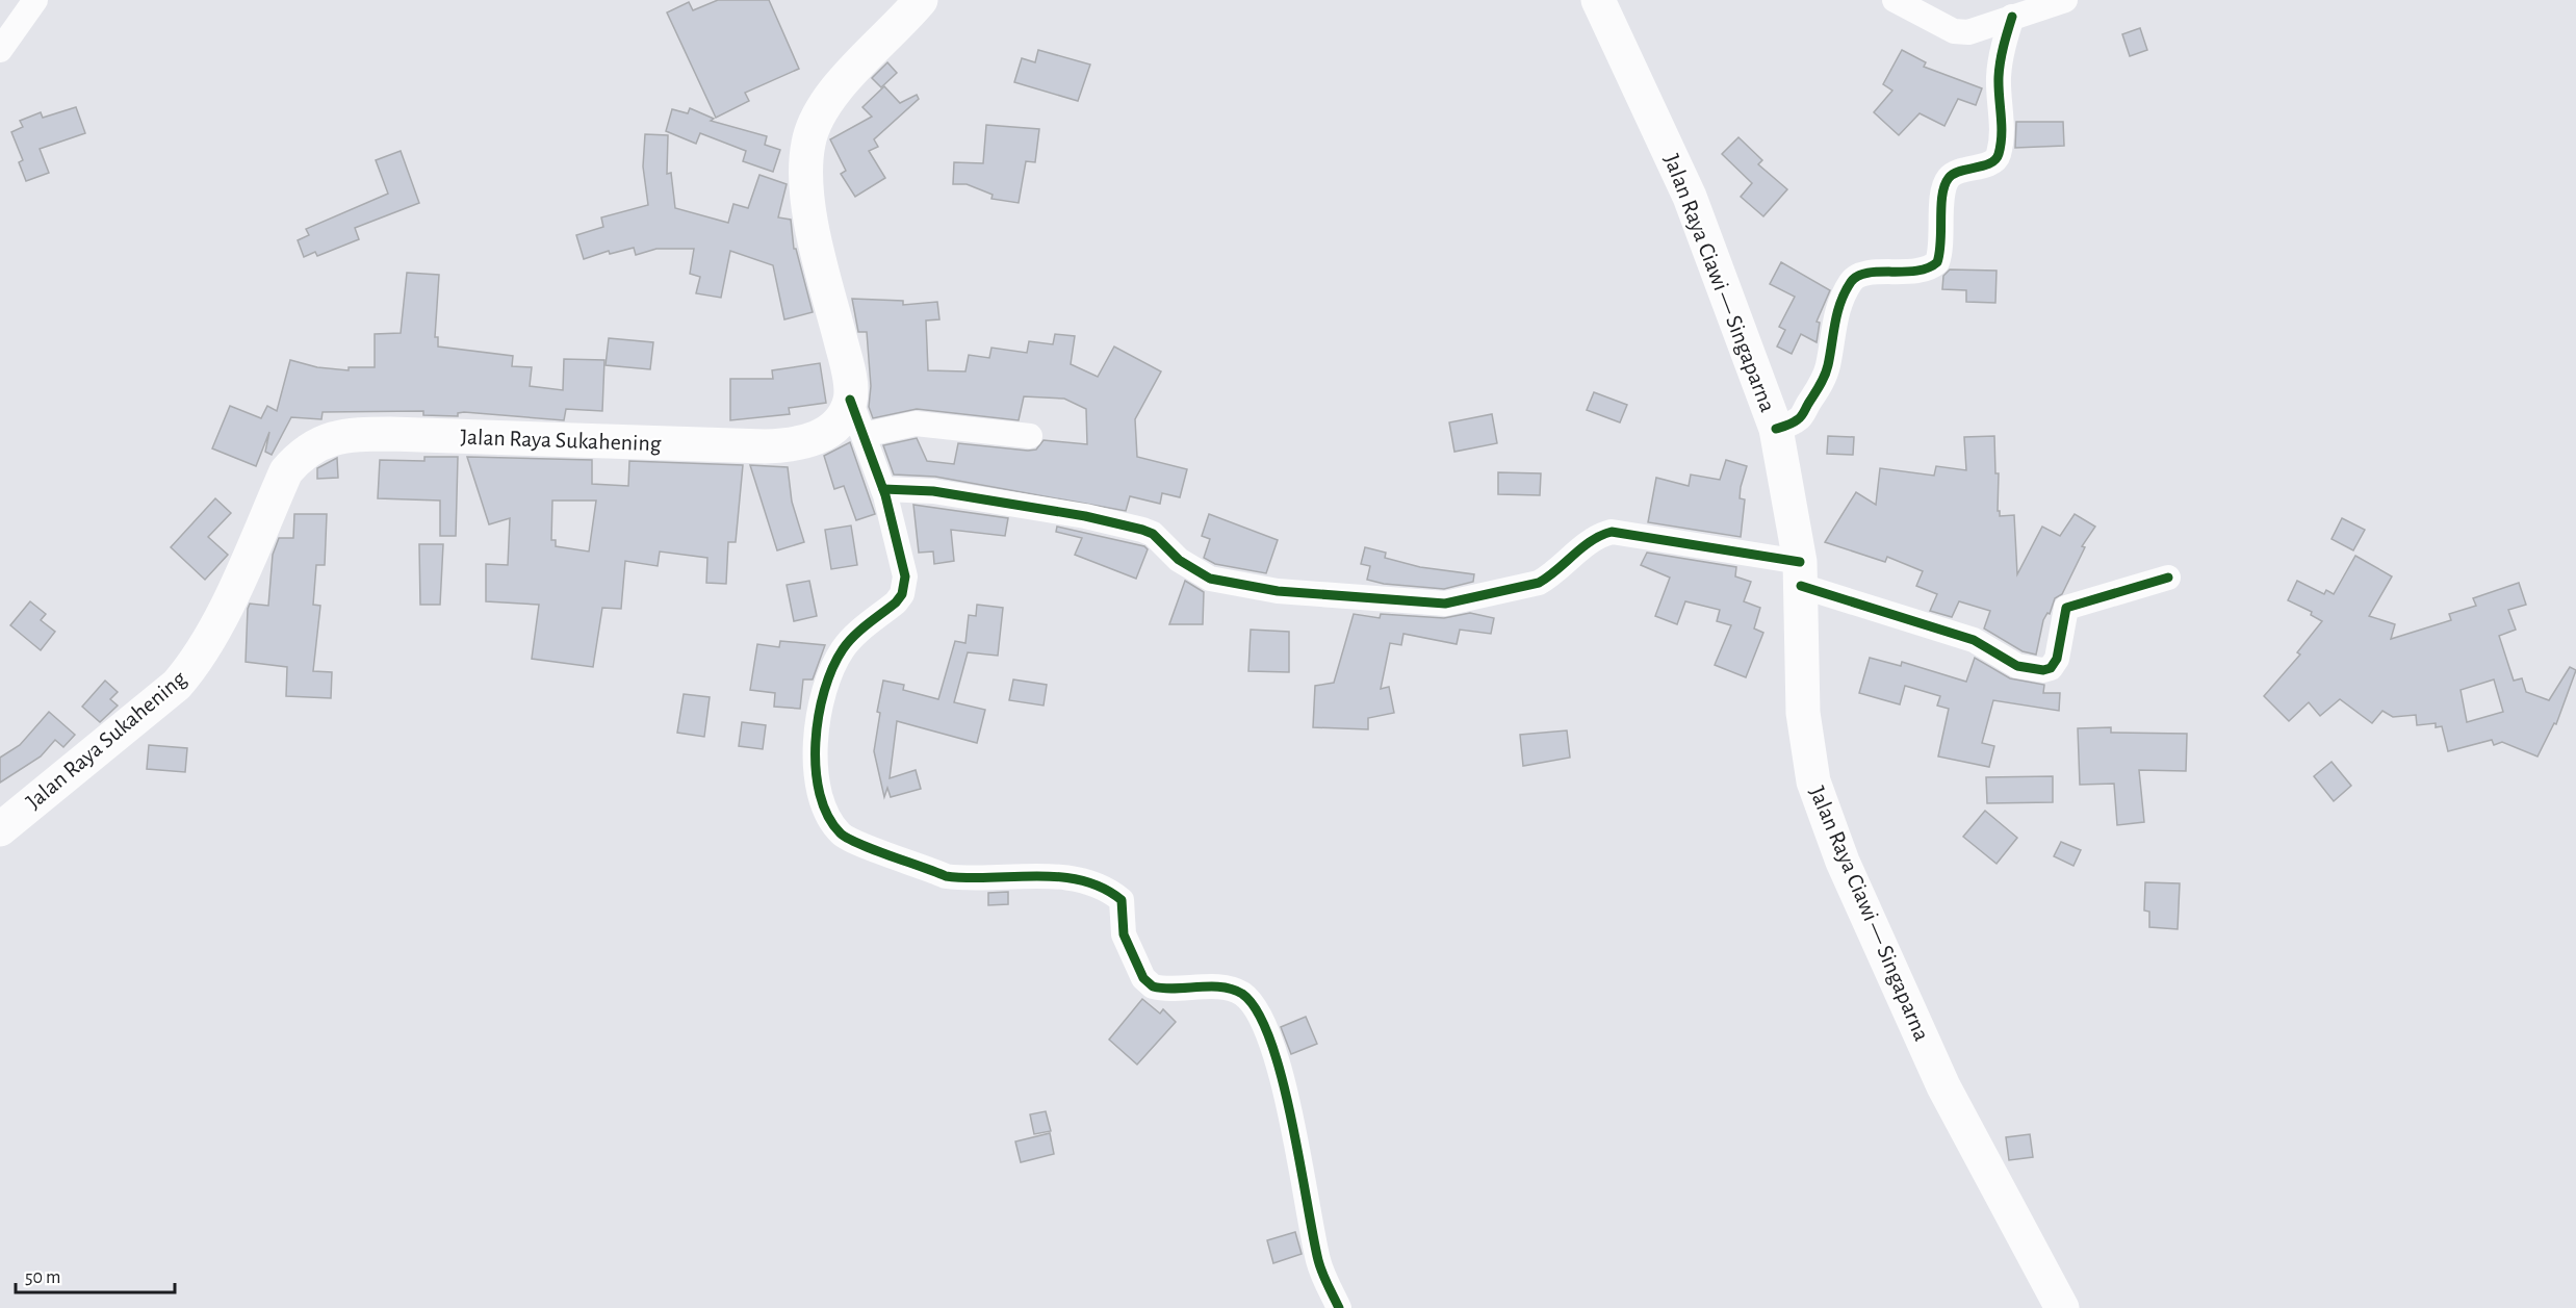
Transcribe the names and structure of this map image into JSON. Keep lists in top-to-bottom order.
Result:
{
  "streets": {
    "main road": ["Jalan Raya Ciawi — Singaparna", "Jalan Raya Sukahening"]
  },
  "scale_bar": "50 m"
}
